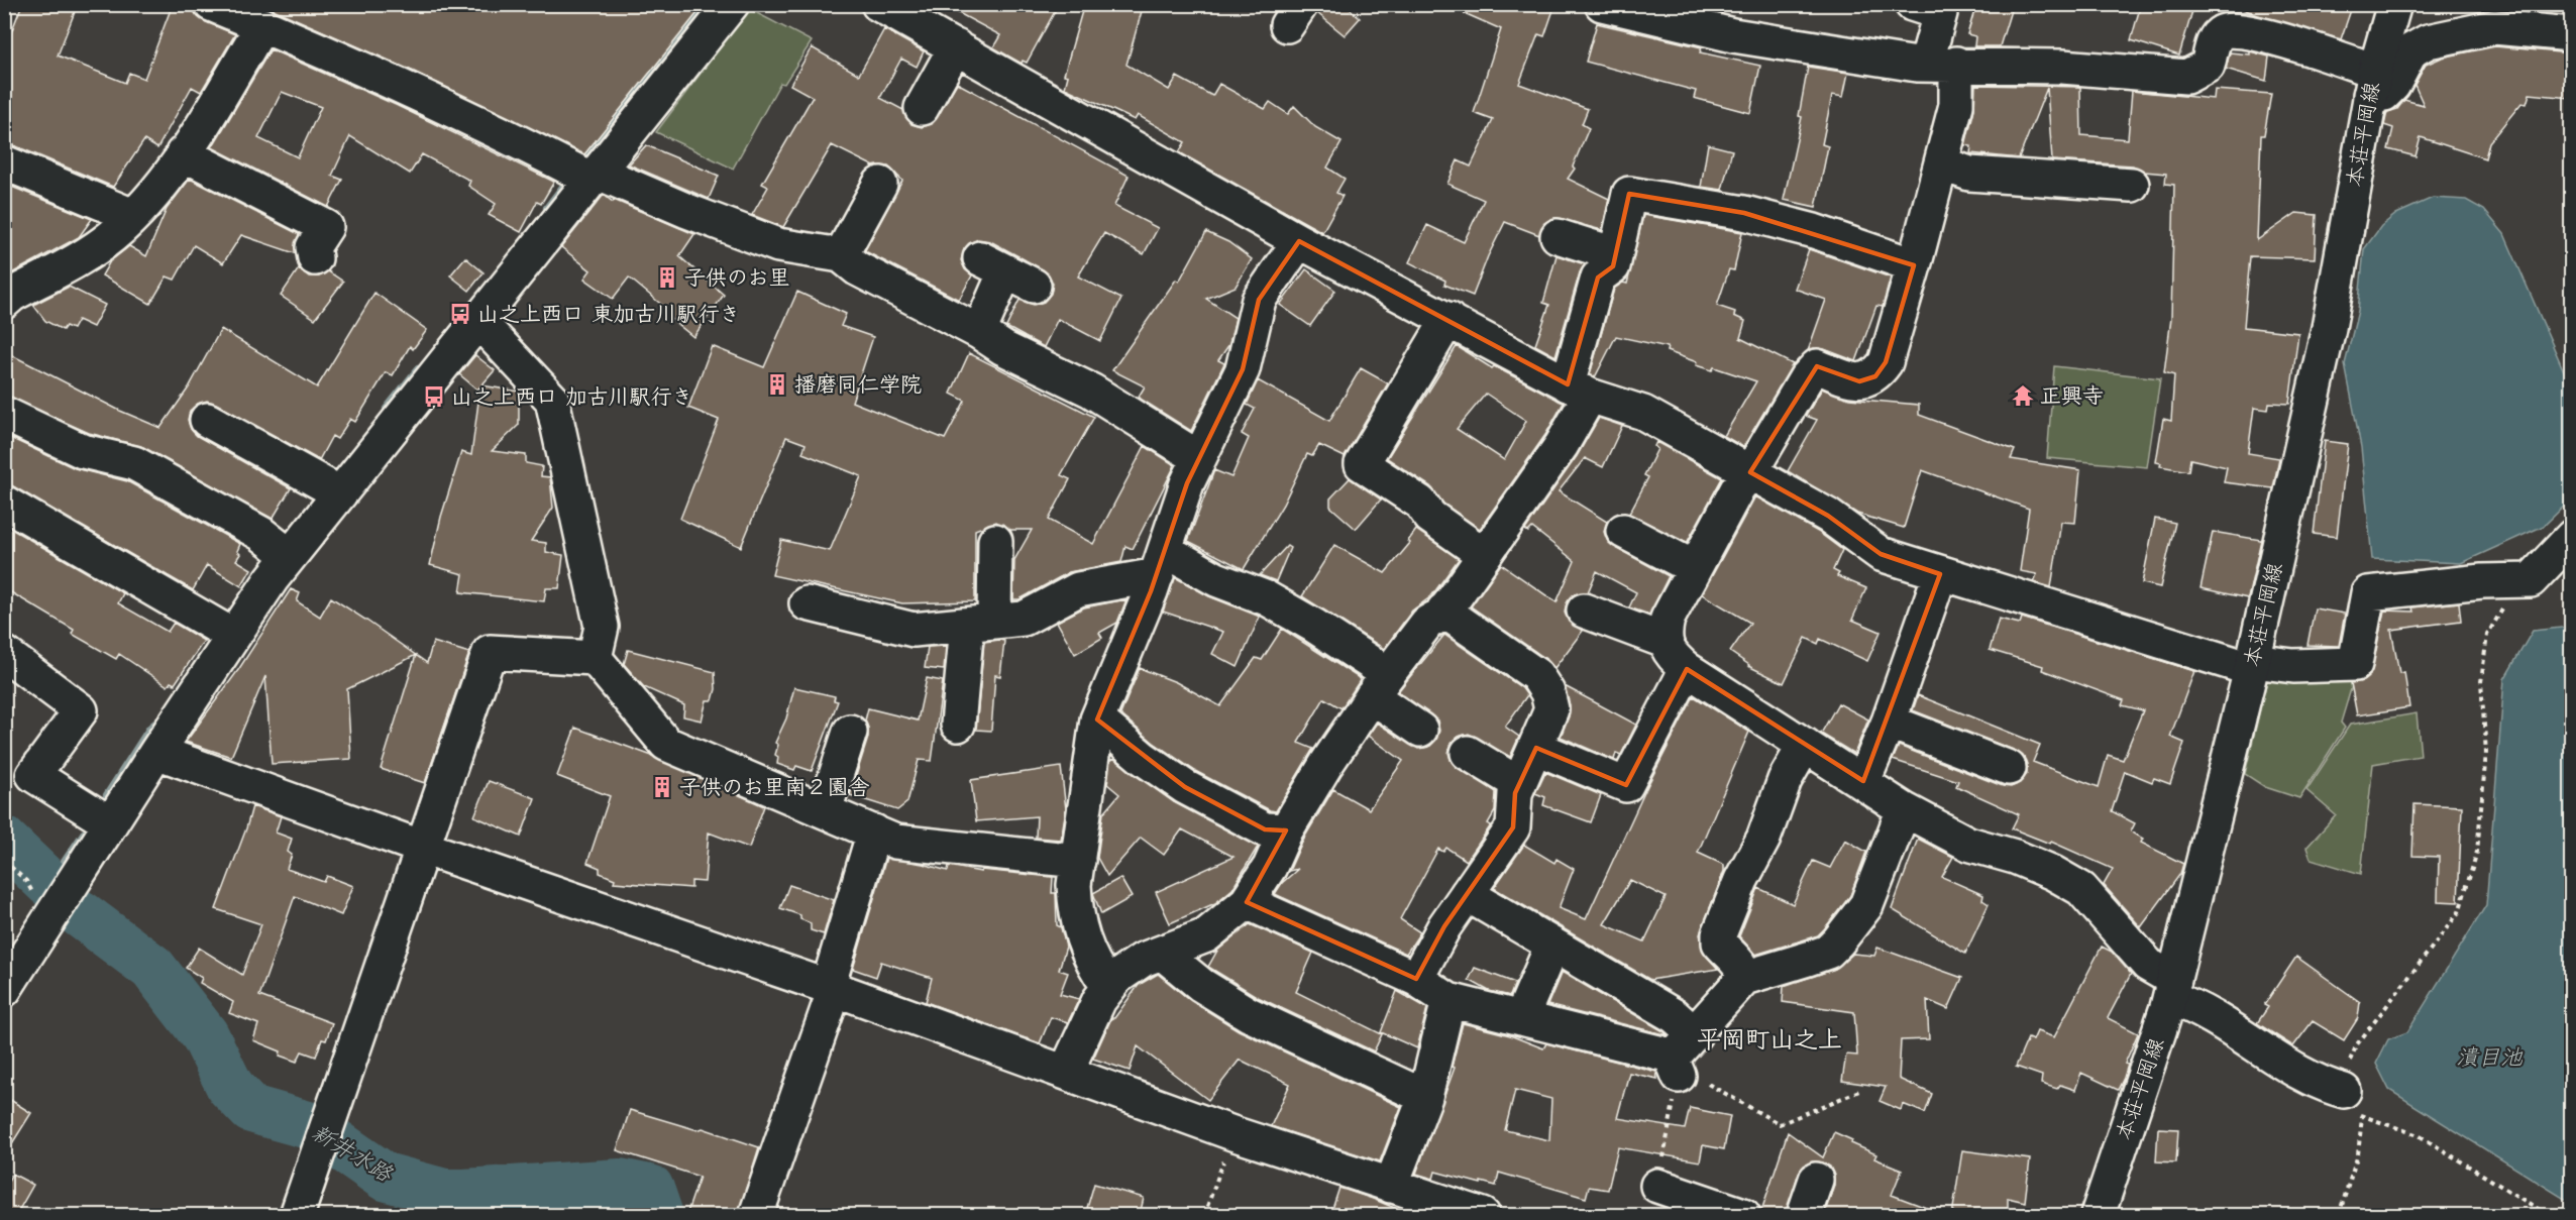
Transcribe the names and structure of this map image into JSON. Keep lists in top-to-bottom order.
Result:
{
  "streets": {
    "street": ["本荘平岡線"]
  },
  "districts": ["平岡町山之上"],
  "water": ["潰目池", "新井水路"],
  "places": {
    "building": ["子供のお里", "播磨同仁学院", "子供のお里南２園舎"],
    "bus stop": ["山之上西口 東加古川駅行き", "山之上西口 加古川駅行き"],
    "temple": ["正興寺"]
  }
}
